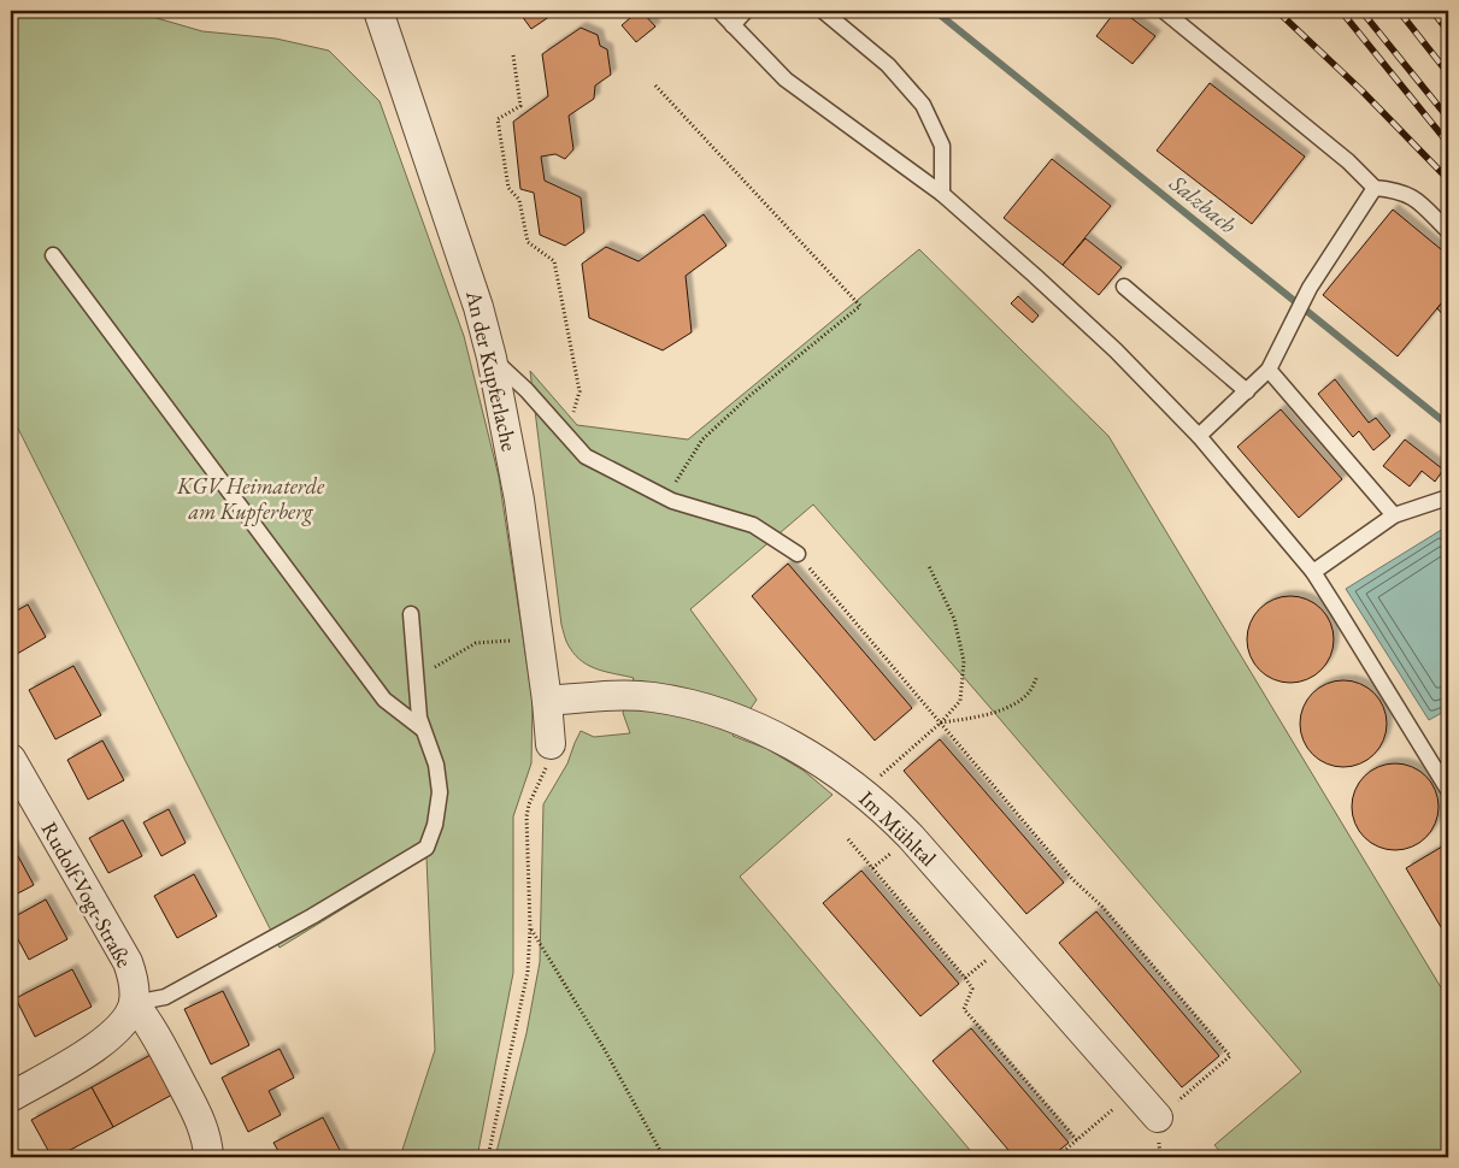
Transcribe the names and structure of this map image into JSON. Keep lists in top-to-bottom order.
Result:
{
  "streets": {
    "street": ["An der Kupferlache", "Im Mühltal", "Rudolf-Vogt-Straße"]
  },
  "crossings": [
    ["An der Kupferlache", "Im Mühltal"]
  ],
  "water": ["Salzbach"],
  "parks": ["KGV Heimaterde am Kupferberg"]
}
